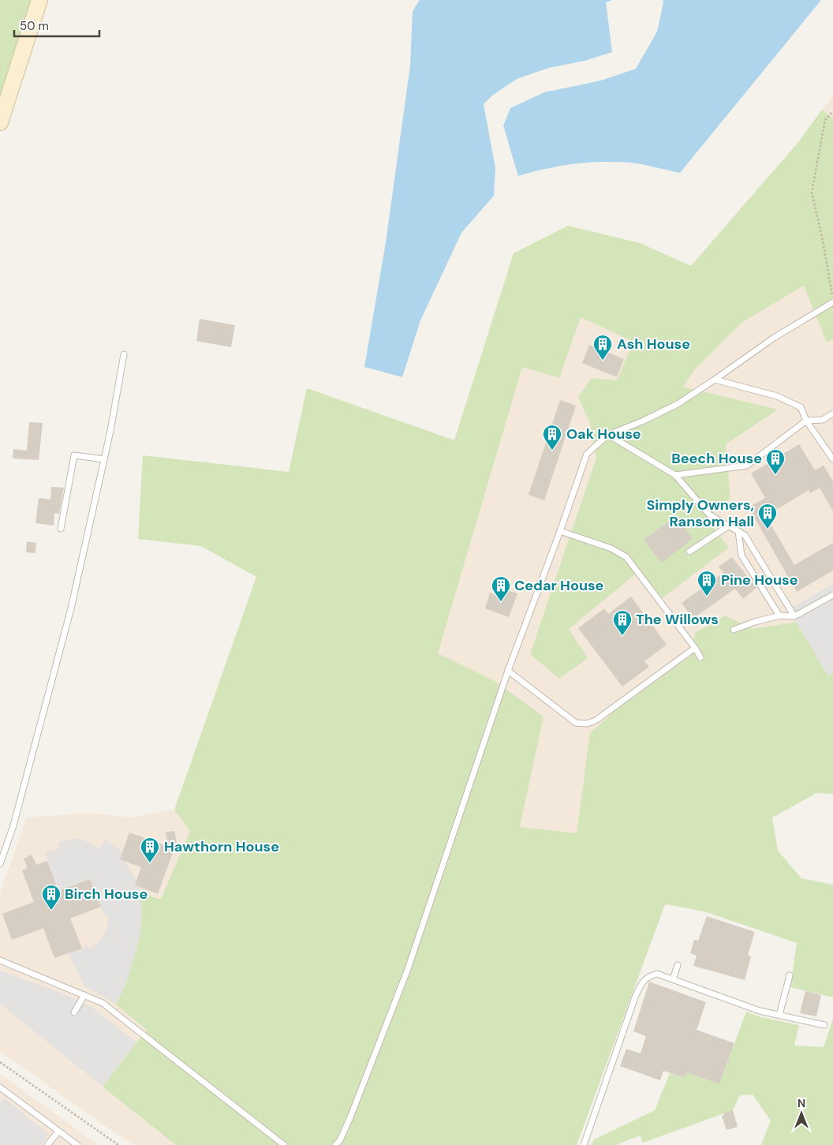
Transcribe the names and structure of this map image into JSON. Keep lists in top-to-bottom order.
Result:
{
  "places": {
    "building": [
      "Ash House",
      "Oak House",
      "Beech House",
      "Simply Owners, Ransom Hall",
      "Pine House",
      "Cedar House",
      "The Willows",
      "Hawthorn House",
      "Birch House"
    ]
  },
  "scale_bar": "50 m",
  "north": "top"
}
